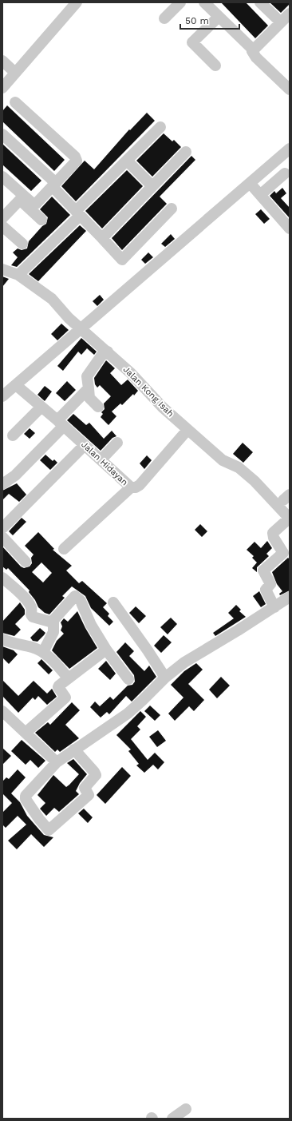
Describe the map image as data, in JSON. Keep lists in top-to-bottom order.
{
  "streets": {
    "street": ["Jalan Kong Isah", "Jalan Hidayan"]
  },
  "crossings": [
    ["Jalan Kong Isah", "Jalan Hidayan"]
  ],
  "scale_bar": "50 m"
}
